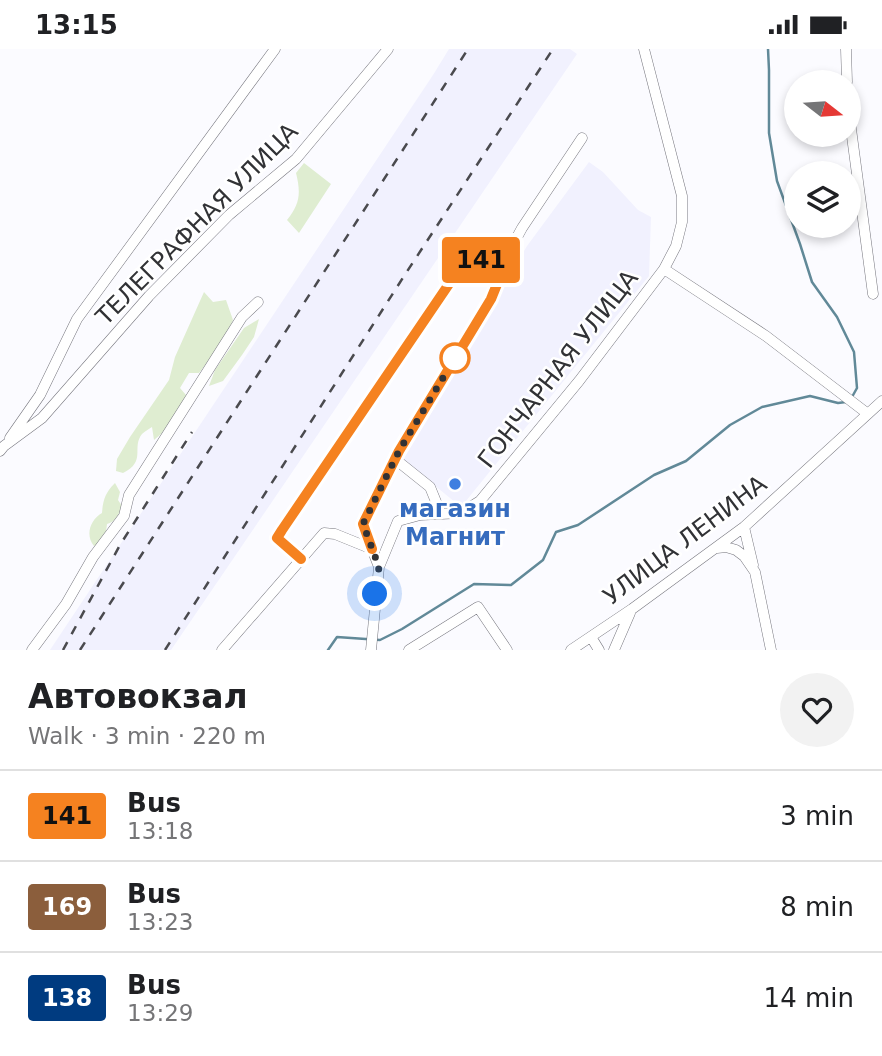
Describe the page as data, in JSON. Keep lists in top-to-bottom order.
{
  "streets": {
    "street": ["ТЕЛЕГРАФНАЯ УЛИЦА", "ГОНЧАРНАЯ УЛИЦА", "УЛИЦА ЛЕНИНА"]
  },
  "places": ["магазин Магнит"],
  "lines": ["bus line 141"],
  "north": "right",
  "page": {
    "status": "13:15",
    "on_map": "141",
    "heading": ["Автовокзал", "Walk · 3 min · 220 m"],
    "list": [
      {
        "mark": "141",
        "name": "Bus",
        "note": "13:18",
        "value": "3 min"
      },
      {
        "mark": "169",
        "name": "Bus",
        "note": "13:23",
        "value": "8 min"
      },
      {
        "mark": "138",
        "name": "Bus",
        "note": "13:29",
        "value": "14 min"
      }
    ]
  }
}
